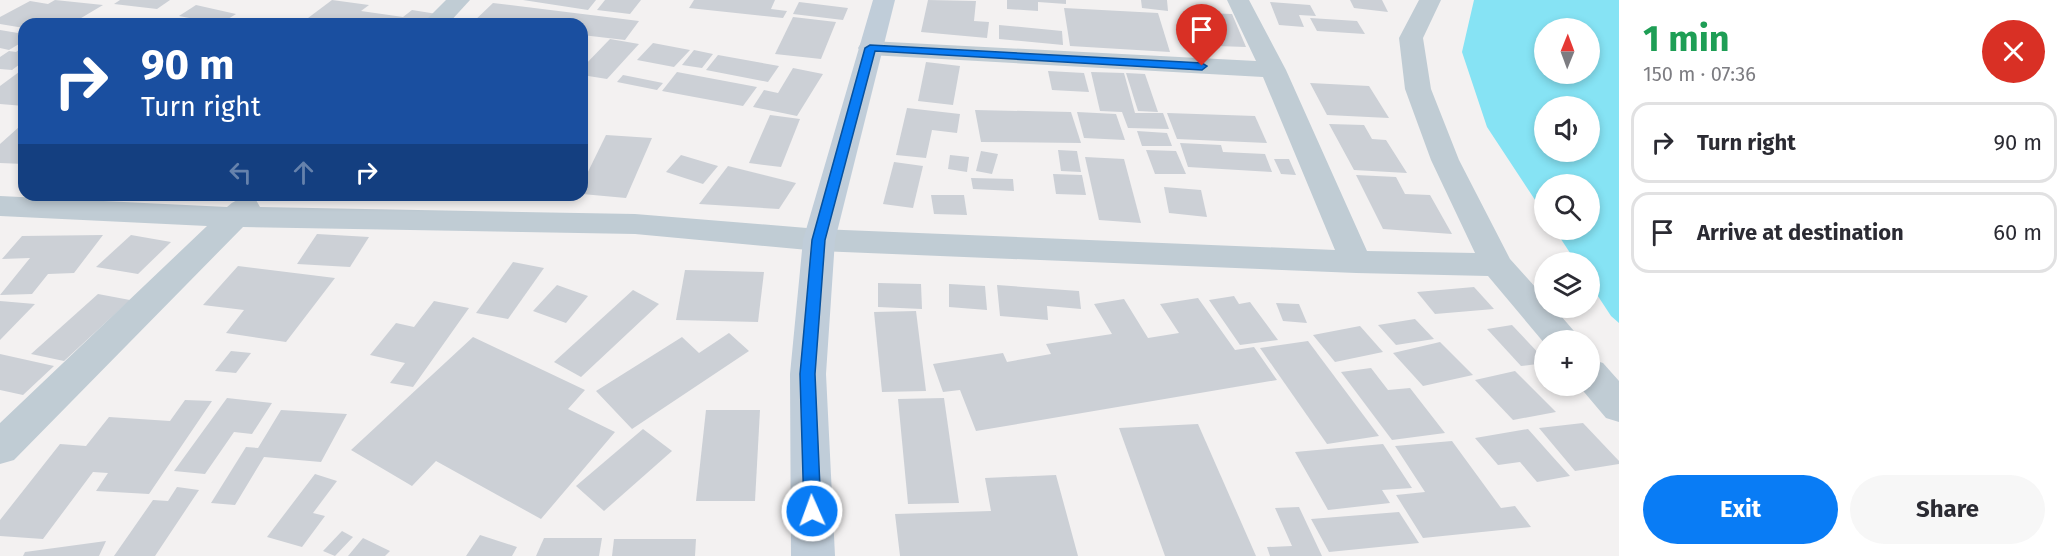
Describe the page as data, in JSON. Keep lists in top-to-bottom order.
{
  "north": "top",
  "page": {
    "heading": ["1 min", "150 m · 07:36"],
    "map_buttons": "+",
    "turn": ["90 m", "Turn right"],
    "list": [
      {
        "name": "Turn right",
        "value": "90 m"
      },
      {
        "name": "Arrive at destination",
        "value": "60 m"
      }
    ],
    "buttons": ["Exit", "Share"]
  }
}
